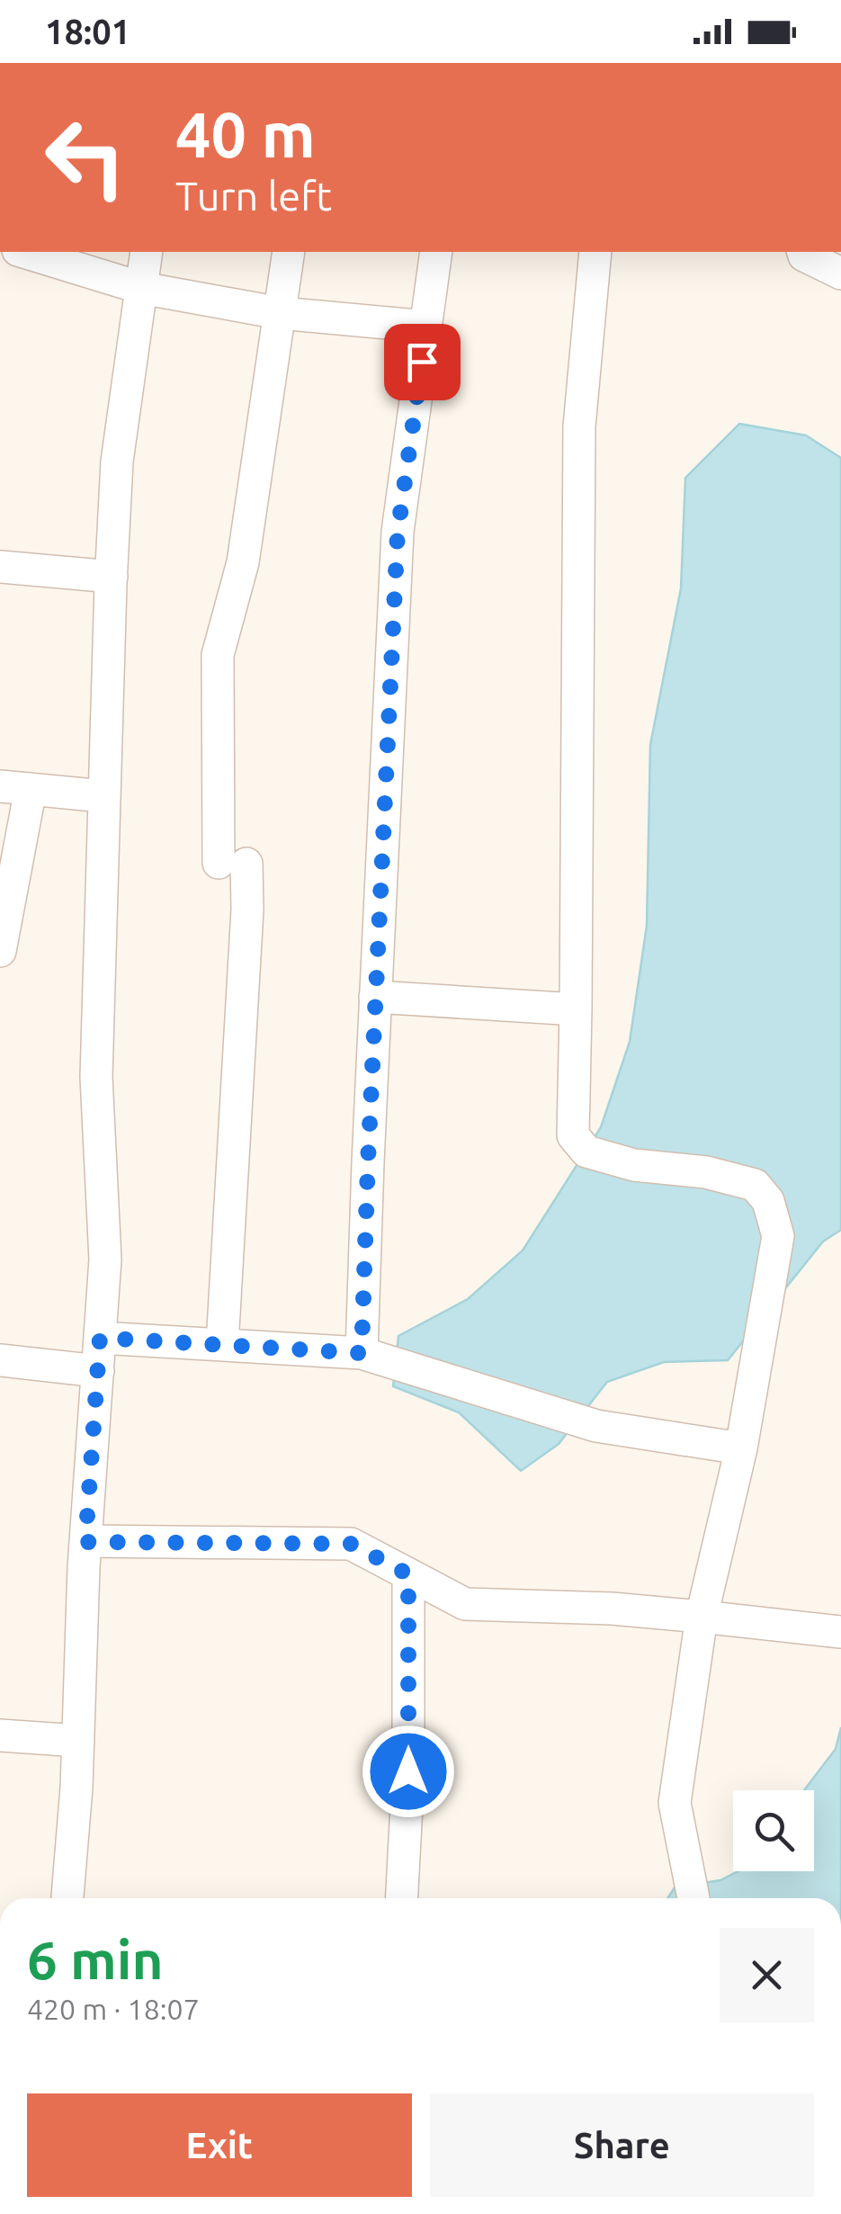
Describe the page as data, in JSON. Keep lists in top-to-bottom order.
{
  "page": {
    "status": "18:01",
    "turn": ["40 m", "Turn left"],
    "heading": ["6 min", "420 m · 18:07"],
    "buttons": ["Exit", "Share"]
  }
}
